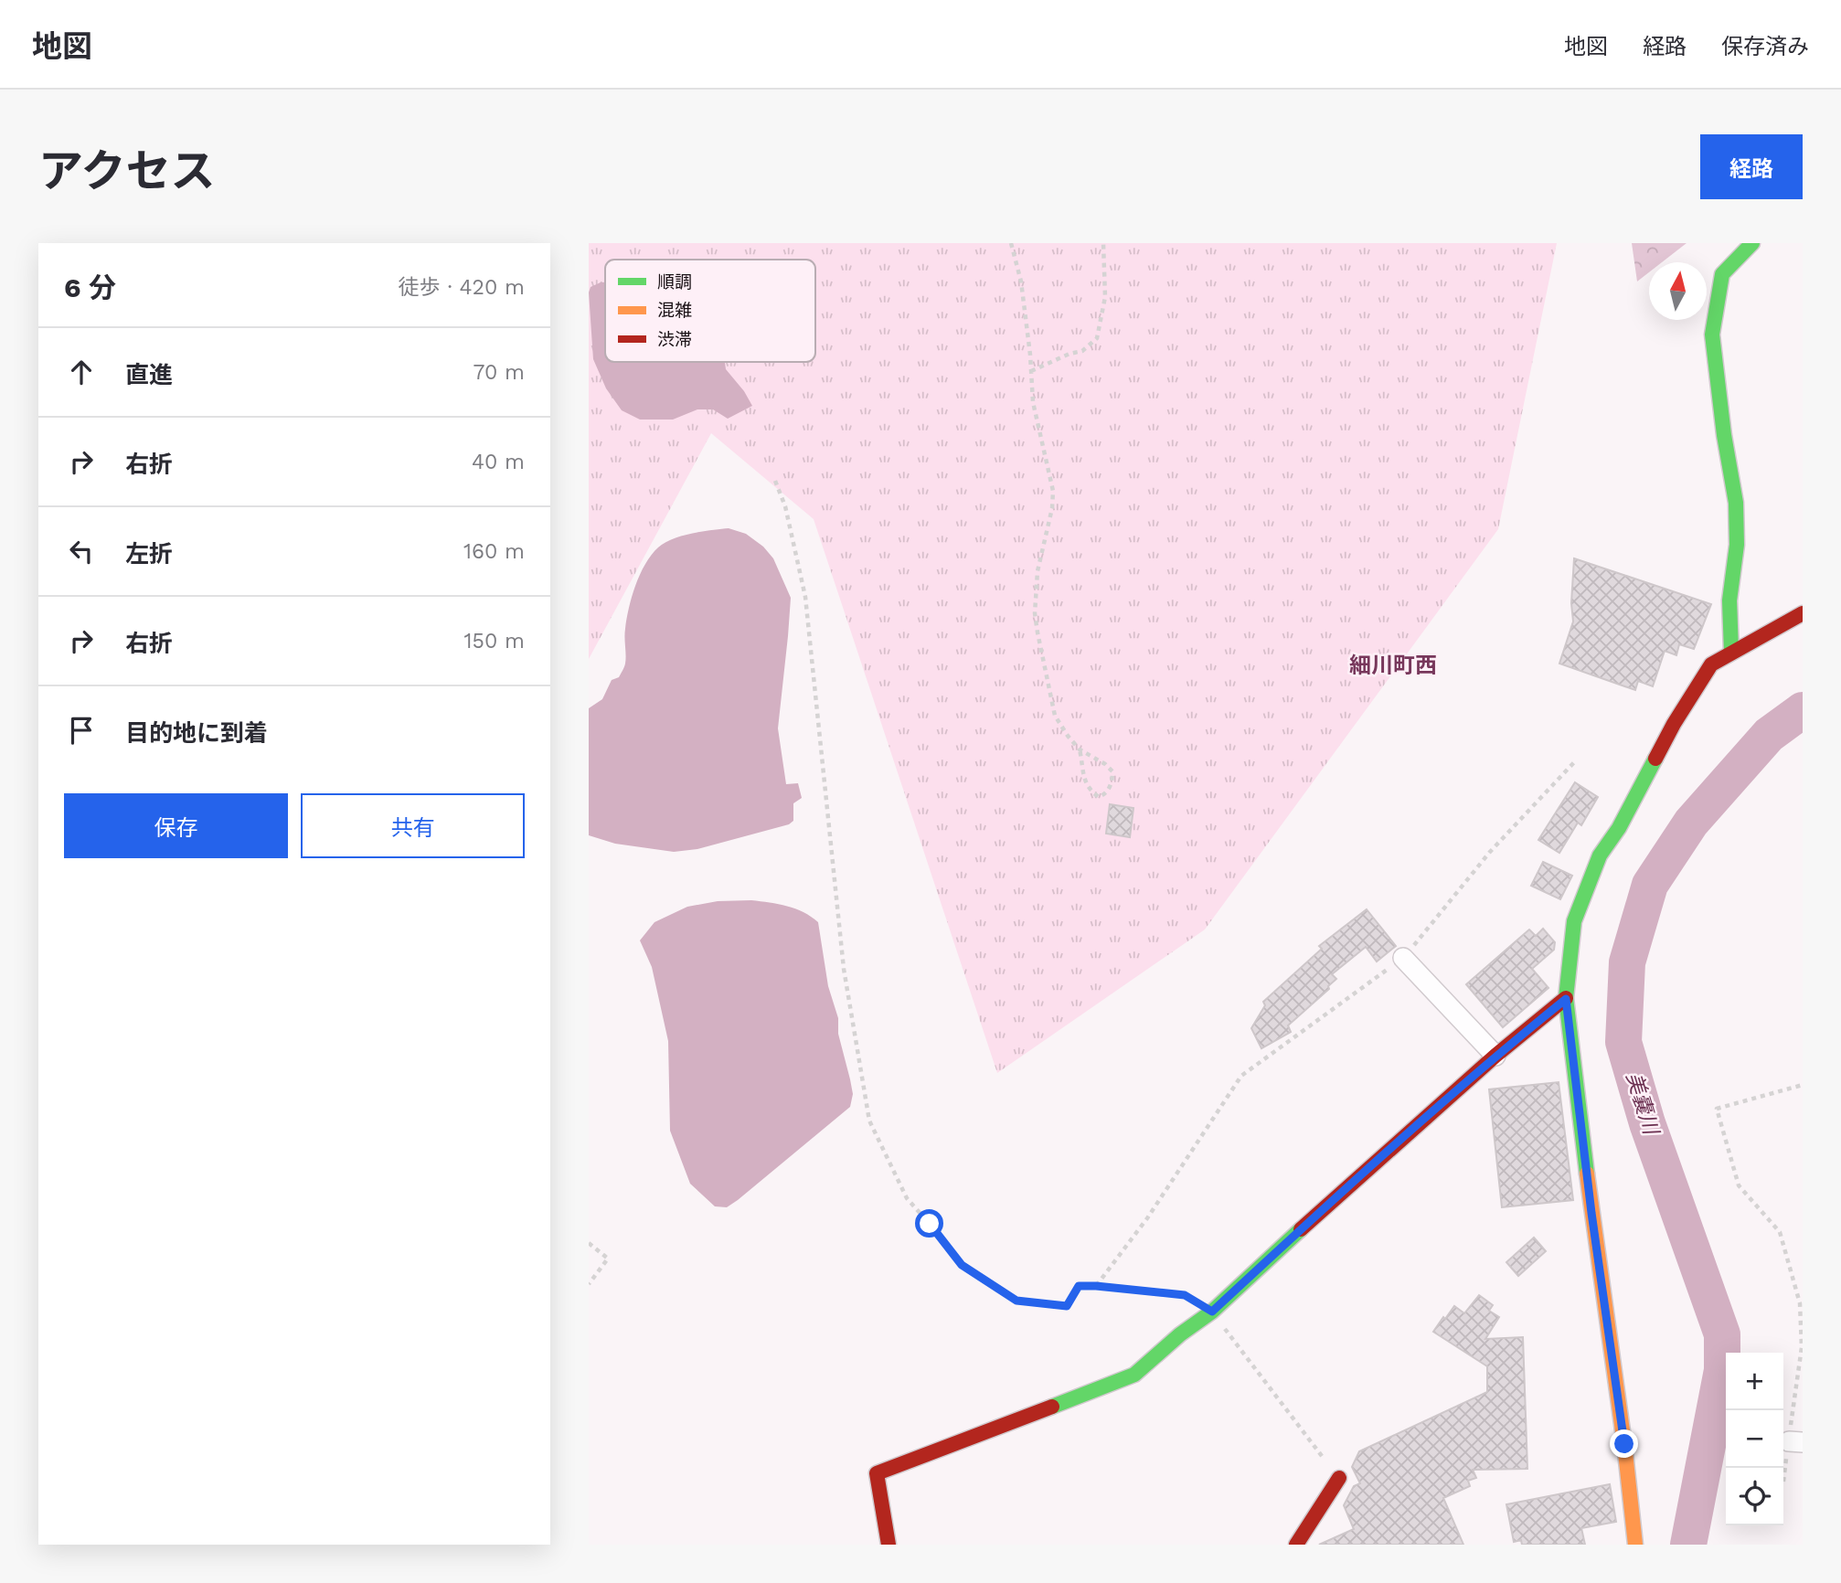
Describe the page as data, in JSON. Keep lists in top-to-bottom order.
{
  "districts": ["細川町西"],
  "water": ["美嚢川"],
  "legend": ["順調", "混雑", "渋滞"],
  "north": "top",
  "page": {
    "header": "地図",
    "nav": ["地図", "経路", "保存済み"],
    "title": "アクセス",
    "buttons": [
      "経路",
      ["保存", "共有"]
    ],
    "heading": ["6 分", "徒歩 · 420 m"],
    "list": [
      ["直進", "70 m"],
      ["右折", "40 m"],
      ["左折", "160 m"],
      ["右折", "150 m"],
      "目的地に到着"
    ],
    "map_buttons": ["+", "−"]
  }
}
